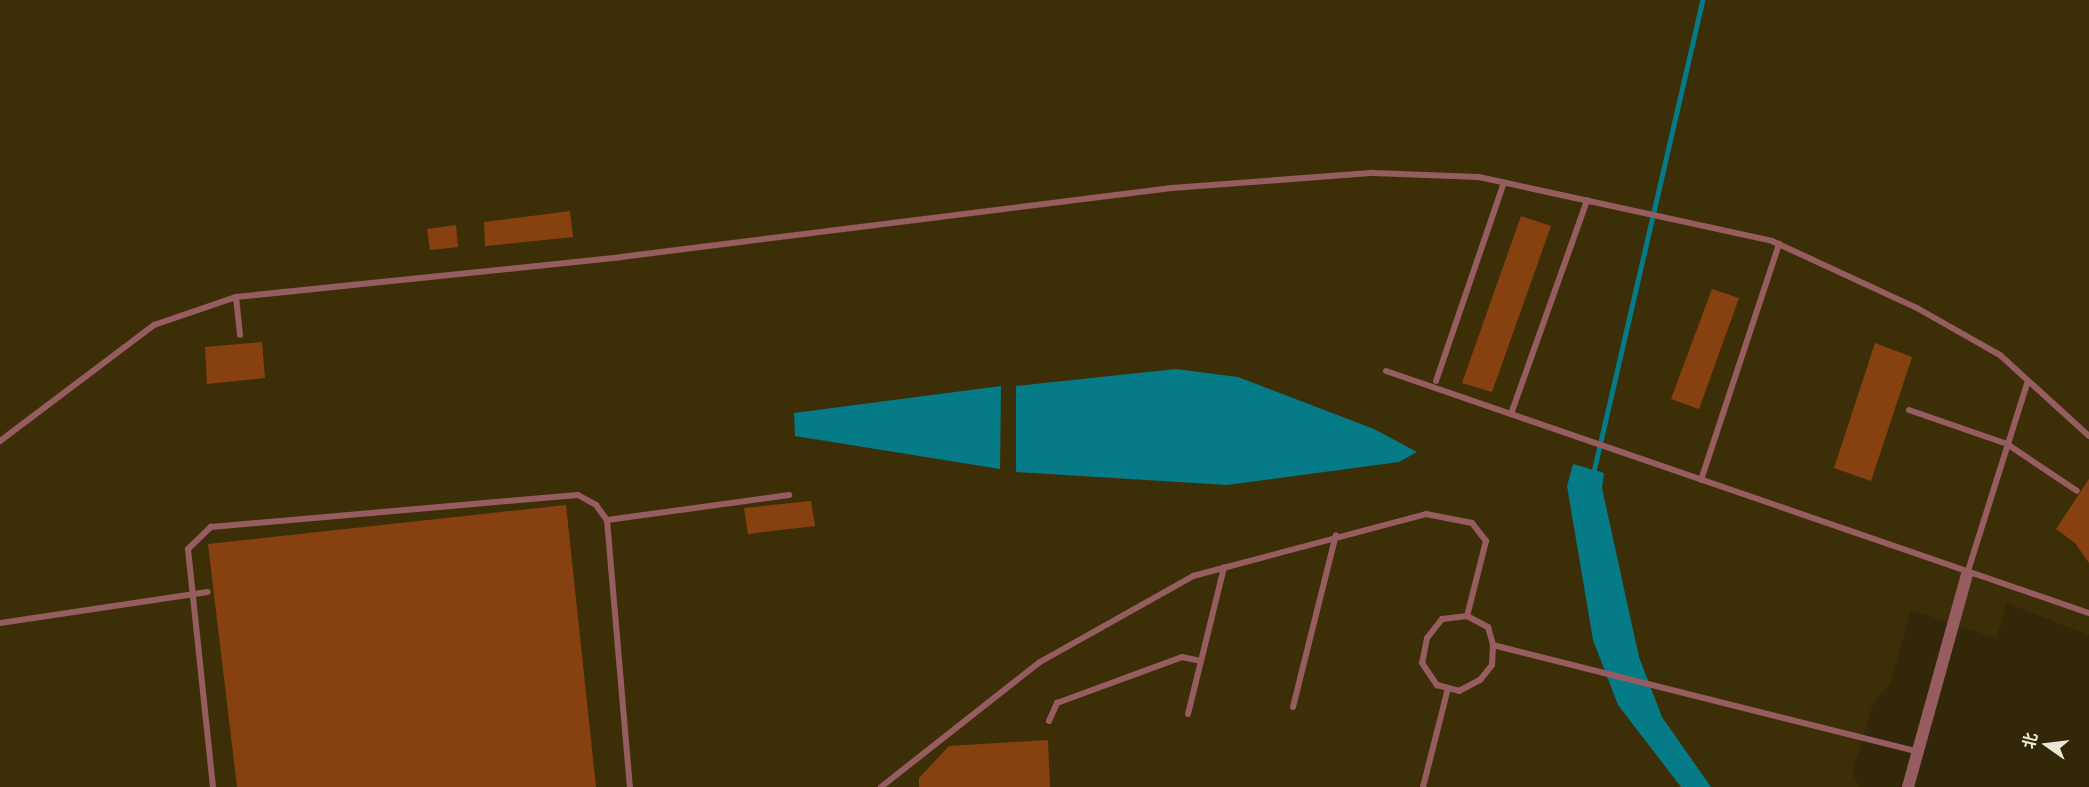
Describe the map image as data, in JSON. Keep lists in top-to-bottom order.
{
  "north": "left"
}
